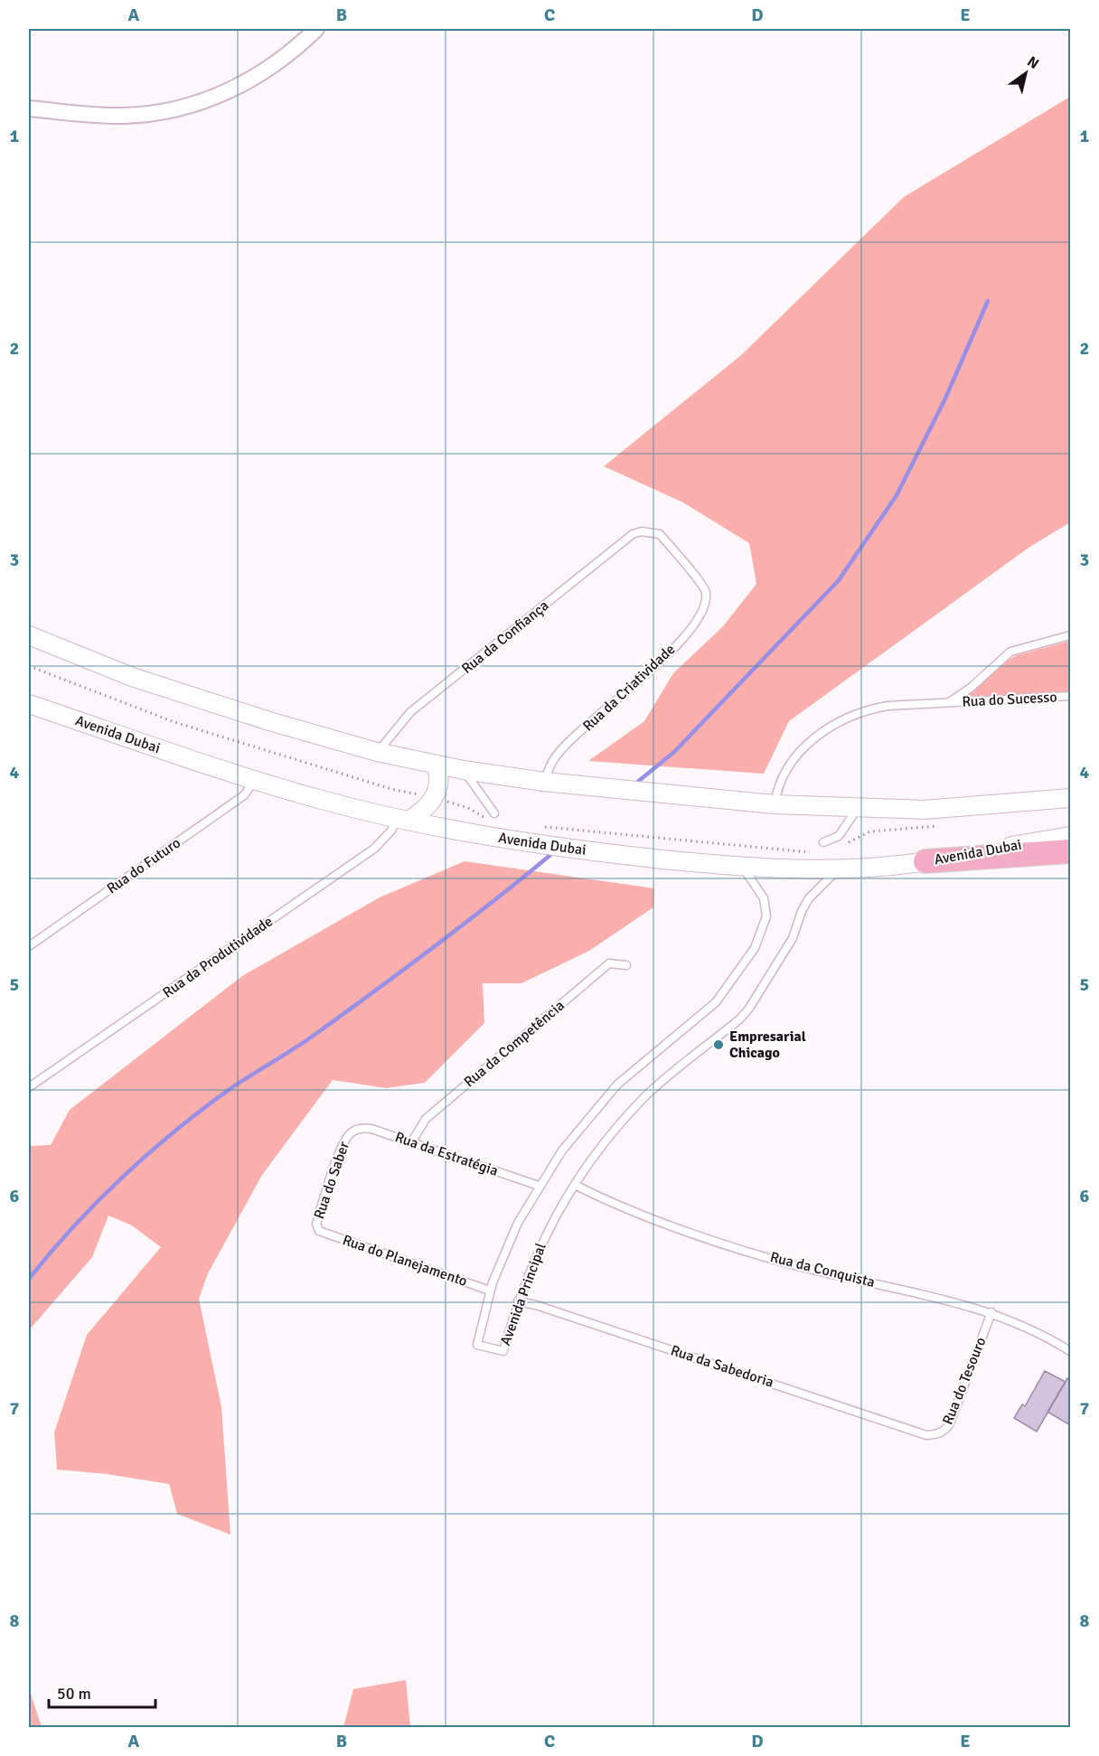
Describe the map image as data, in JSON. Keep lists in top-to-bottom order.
{
  "streets": {
    "street": ["Avenida Dubai"],
    "lane": [
      "Rua da Confiança",
      "Rua da Criatividade",
      "Rua do Sucesso",
      "Rua do Futuro",
      "Rua da Produtividade",
      "Rua da Competência",
      "Rua da Estratégia",
      "Rua do Saber",
      "Rua do Planejamento",
      "Rua da Conquista",
      "Avenida Principal",
      "Rua da Sabedoria",
      "Rua do Tesouro"
    ]
  },
  "crossings": [
    ["Rua da Confiança", "Rua da Criatividade"],
    ["Avenida Dubai", "Rua do Futuro"],
    ["Avenida Dubai", "Rua da Produtividade"],
    ["Avenida Dubai", "Avenida Principal"],
    ["Rua da Competência", "Rua da Estratégia"],
    ["Rua da Estratégia", "Rua do Saber"],
    ["Rua da Estratégia", "Avenida Principal"],
    ["Rua do Saber", "Rua do Planejamento"],
    ["Rua do Planejamento", "Avenida Principal"],
    ["Rua da Conquista", "Avenida Principal"],
    ["Rua da Conquista", "Rua do Tesouro"],
    ["Avenida Principal", "Rua da Sabedoria"],
    ["Rua da Sabedoria", "Rua do Tesouro"]
  ],
  "places": ["Empresarial Chicago"],
  "scale_bar": "50 m",
  "north": "top right",
  "grid": {
    "columns": [
      "A",
      "B",
      "C",
      "D",
      "E"
    ],
    "rows": [
      "1",
      "2",
      "3",
      "4",
      "5",
      "6",
      "7",
      "8"
    ]
  }
}
